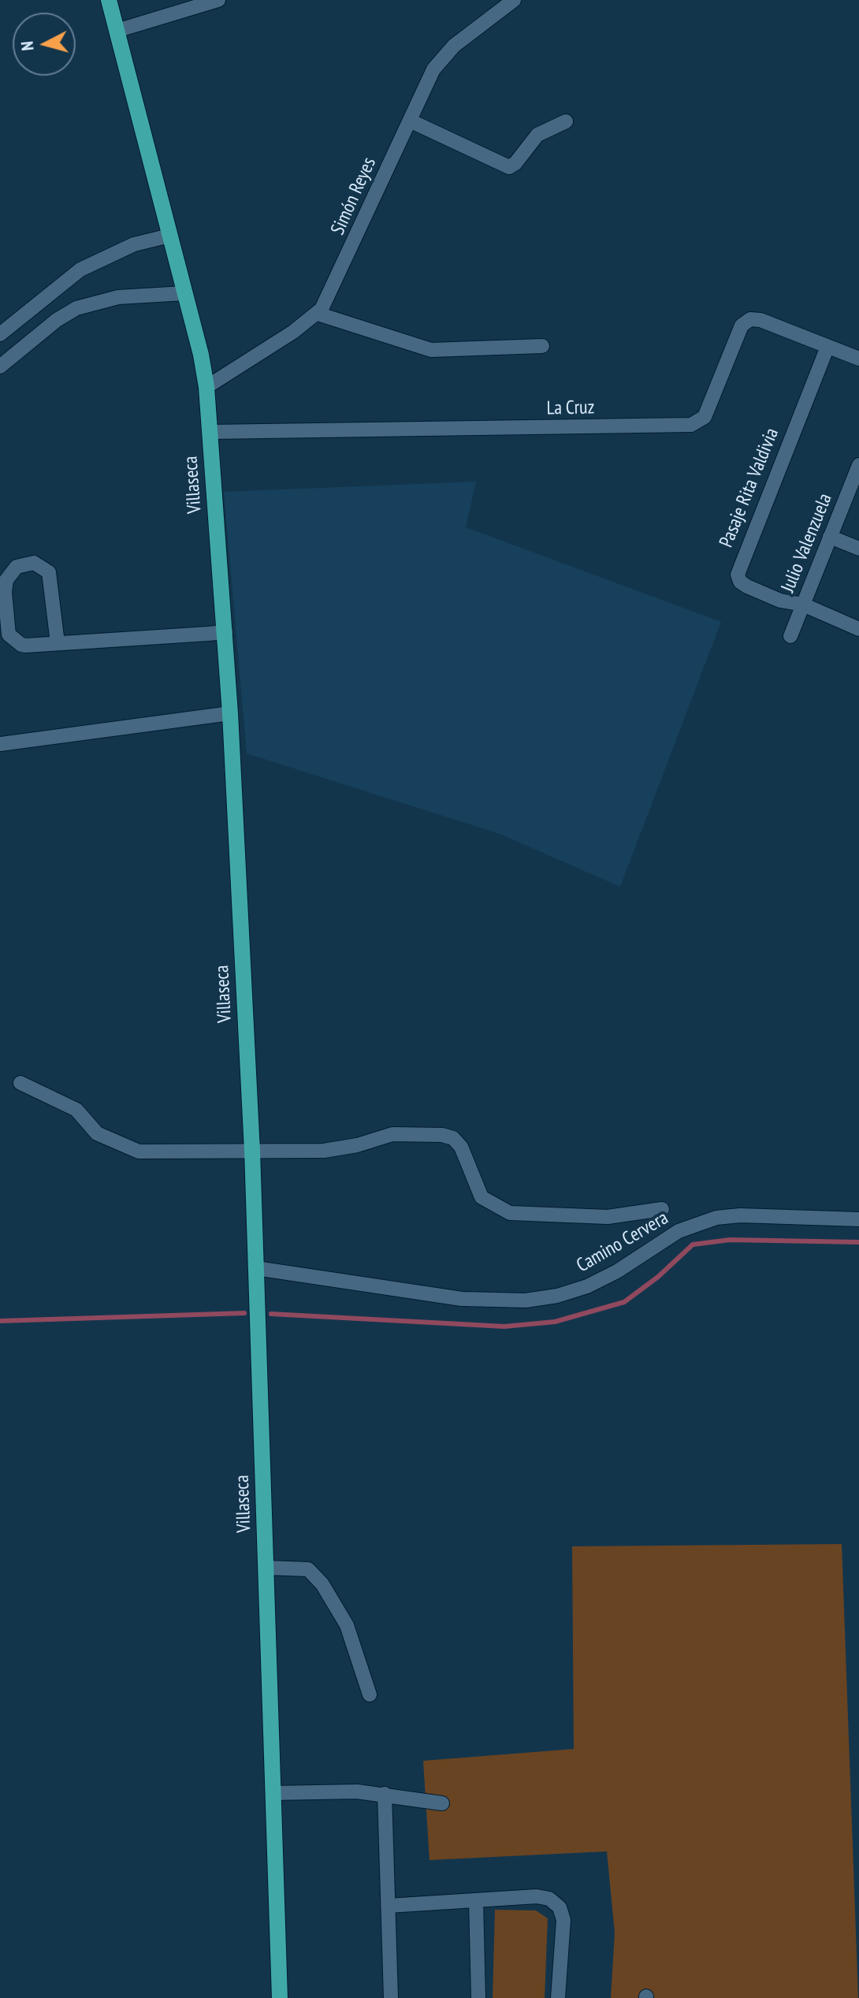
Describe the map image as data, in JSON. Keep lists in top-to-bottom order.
{
  "streets": {
    "main road": ["Villaseca"],
    "street": [
      "Simón Reyes",
      "La Cruz",
      "Pasaje Rita Valdivia",
      "Julio Valenzuela",
      "Camino Cervera"
    ]
  },
  "crossings": [
    ["Simón Reyes", "Villaseca"],
    ["La Cruz", "Villaseca"],
    ["La Cruz", "Pasaje Rita Valdivia"],
    ["Villaseca", "Camino Cervera"],
    ["Pasaje Rita Valdivia", "Julio Valenzuela"]
  ],
  "north": "left"
}
